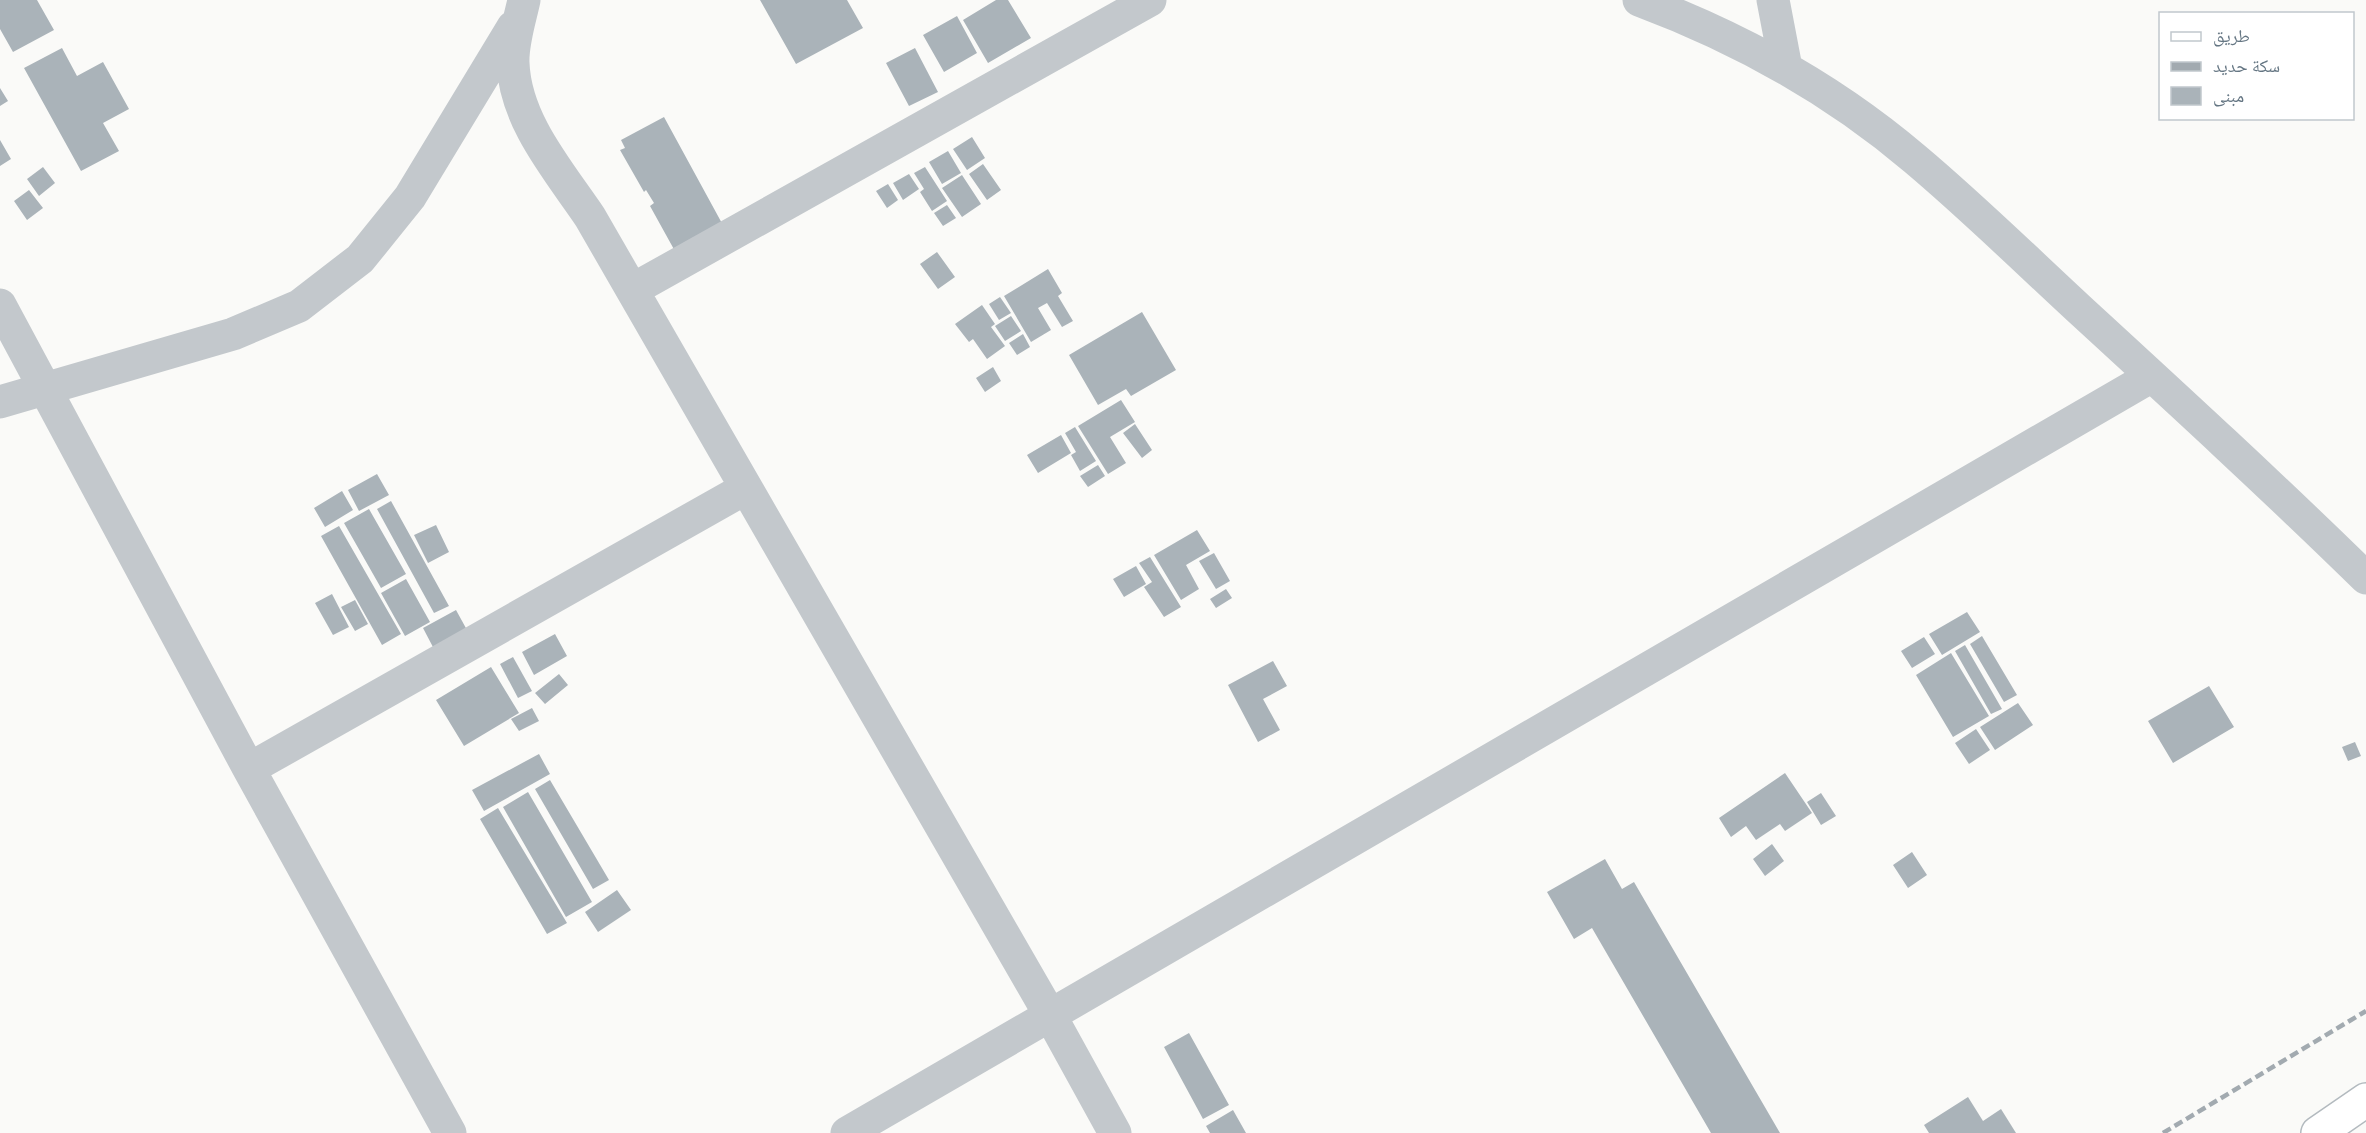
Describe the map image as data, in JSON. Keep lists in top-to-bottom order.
{
  "legend": ["طريق", "سكة حديد", "مبنى"]
}
